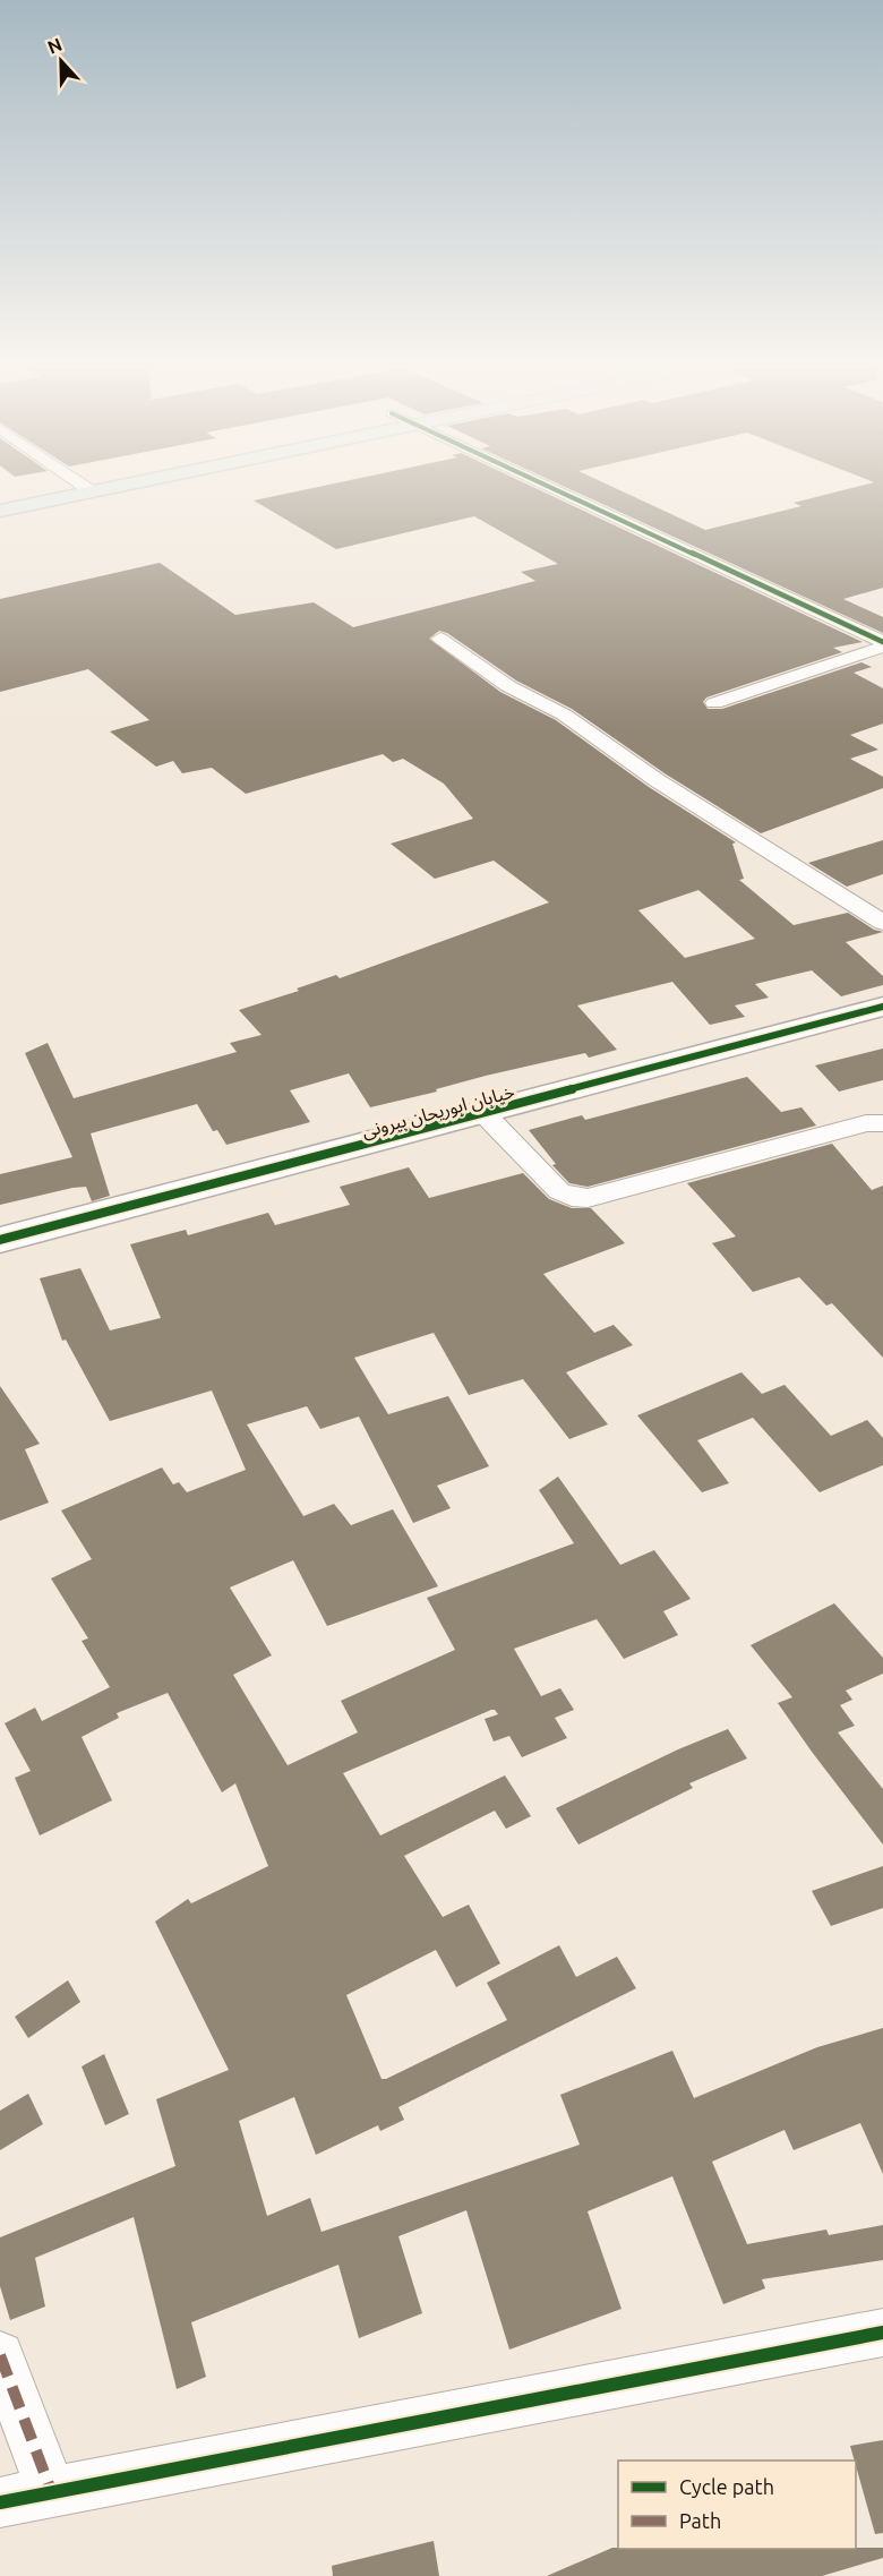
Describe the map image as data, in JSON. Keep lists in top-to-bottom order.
{
  "streets": {
    "street": ["خیابان ابوریحان بیرونی"]
  },
  "legend": ["Cycle path", "Path"],
  "north": "top"
}
